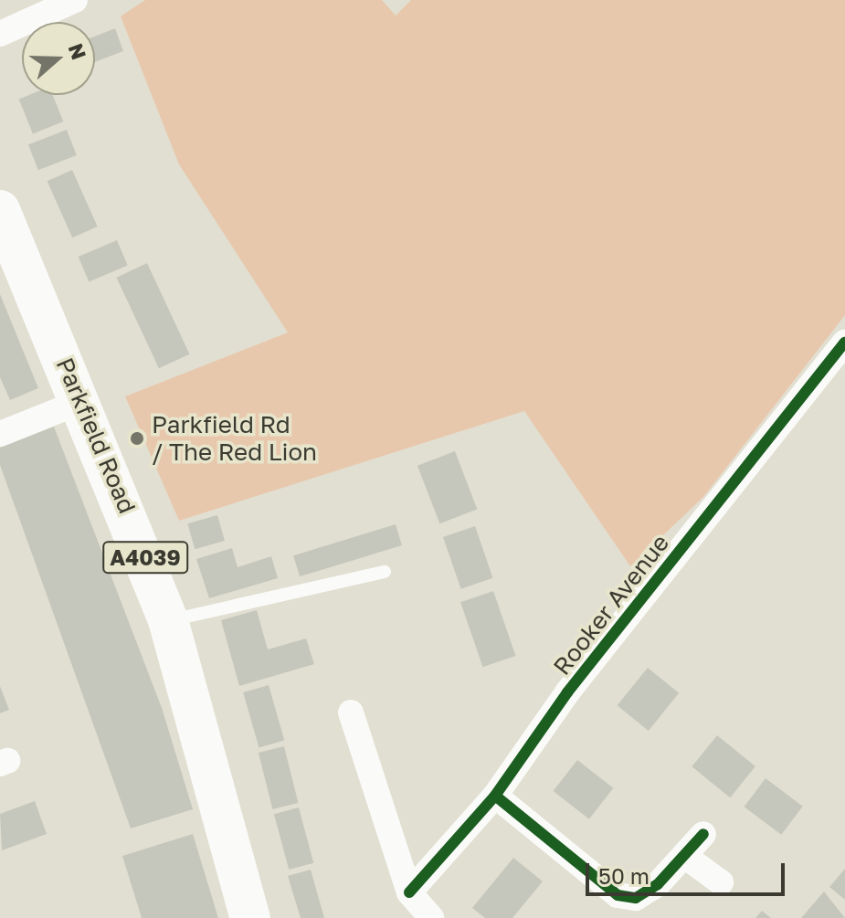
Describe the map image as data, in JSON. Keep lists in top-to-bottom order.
{
  "streets": {
    "main road": ["Parkfield Road", "A4039"],
    "street": ["Rooker Avenue"]
  },
  "places": ["Parkfield Rd / The Red Lion"],
  "scale_bar": "50 m",
  "north": "right"
}
